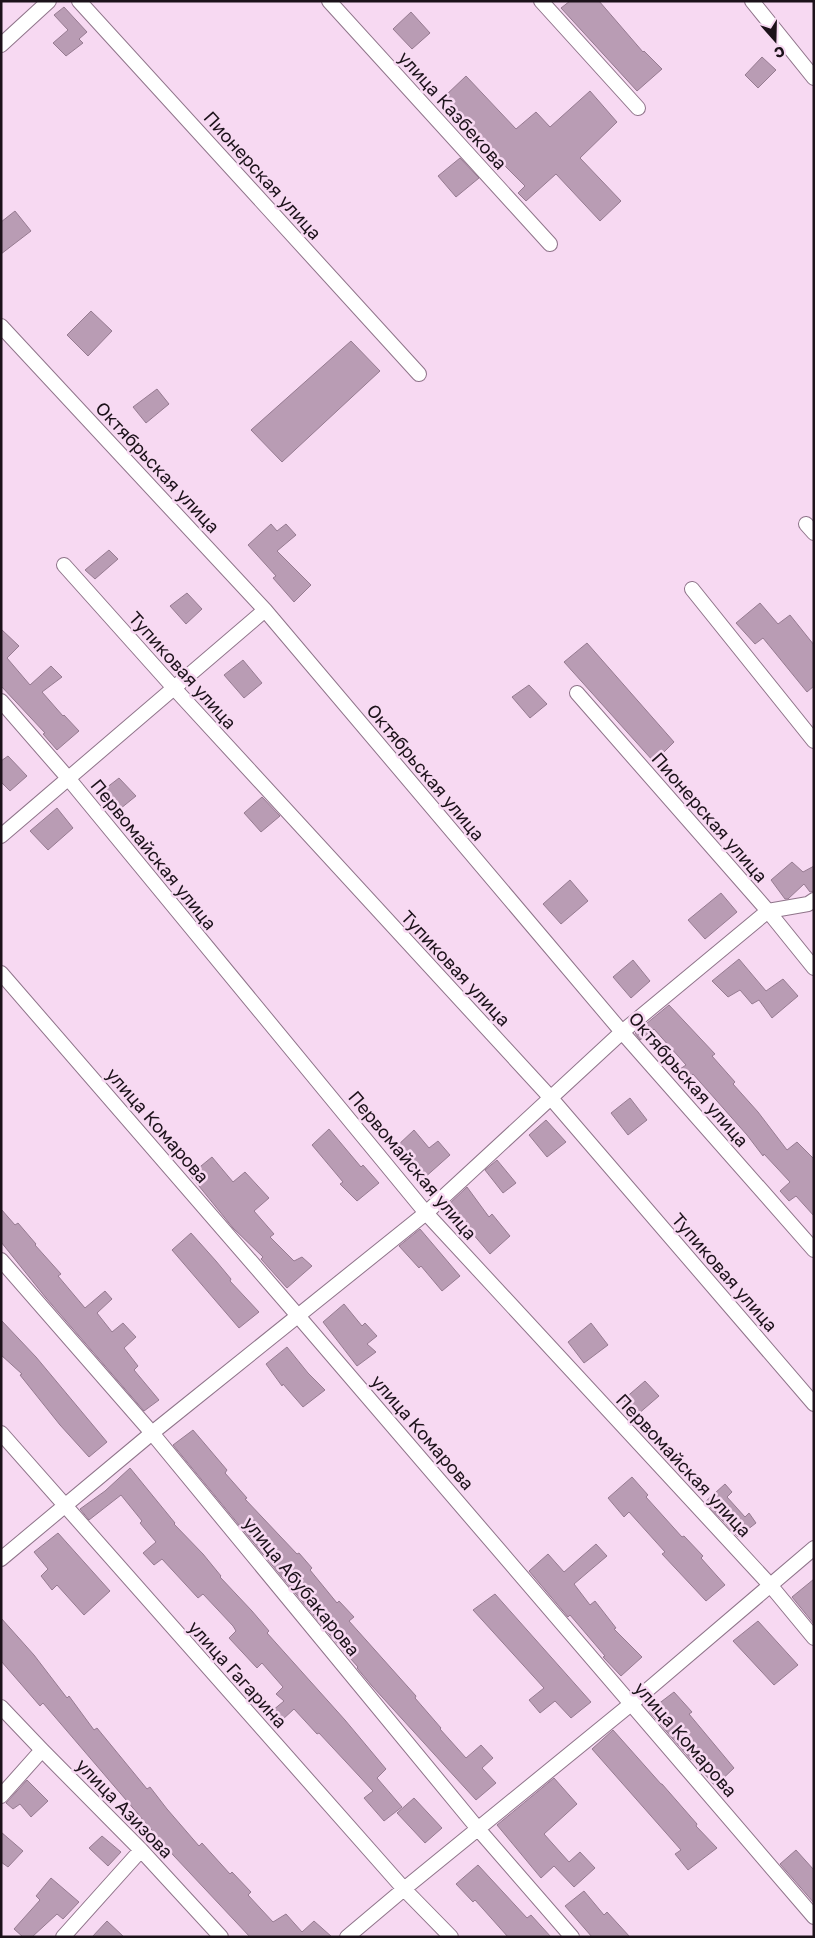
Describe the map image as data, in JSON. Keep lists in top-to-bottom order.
{
  "streets": {
    "street": [
      "улица Казбекова",
      "Пионерская улица",
      "Октябрьская улица",
      "Тупиковая улица",
      "Первомайская улица",
      "улица Комарова",
      "улица Абубакарова",
      "улица Гагарина",
      "улица Азизова"
    ]
  },
  "north": "bottom"
}
